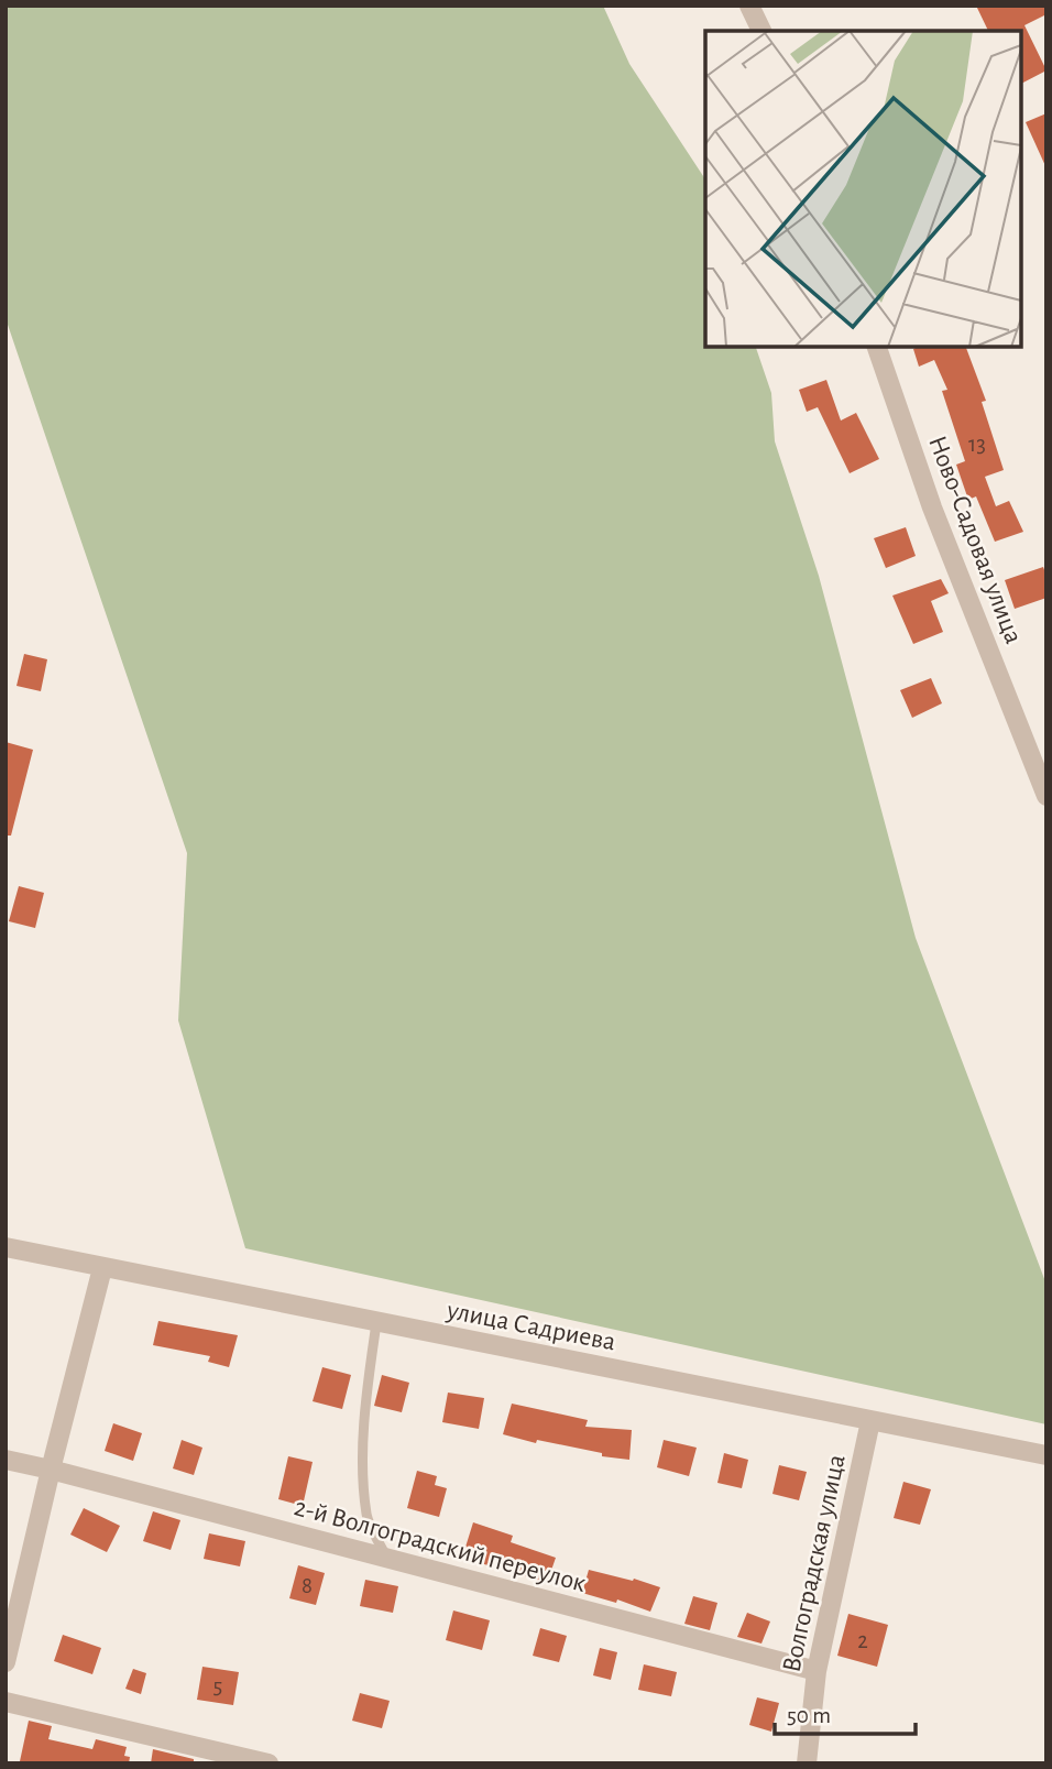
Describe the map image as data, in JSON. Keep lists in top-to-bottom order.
{
  "streets": {
    "street": [
      "Ново-Садовая улица",
      "улица Садриева",
      "2-й Волгоградский переулок",
      "Волгоградская улица"
    ]
  },
  "crossings": [
    ["улица Садриева", "Волгоградская улица"],
    ["2-й Волгоградский переулок", "Волгоградская улица"]
  ],
  "house_numbers": [
    "13",
    "8",
    "2",
    "5"
  ],
  "scale_bar": "50 m"
}
